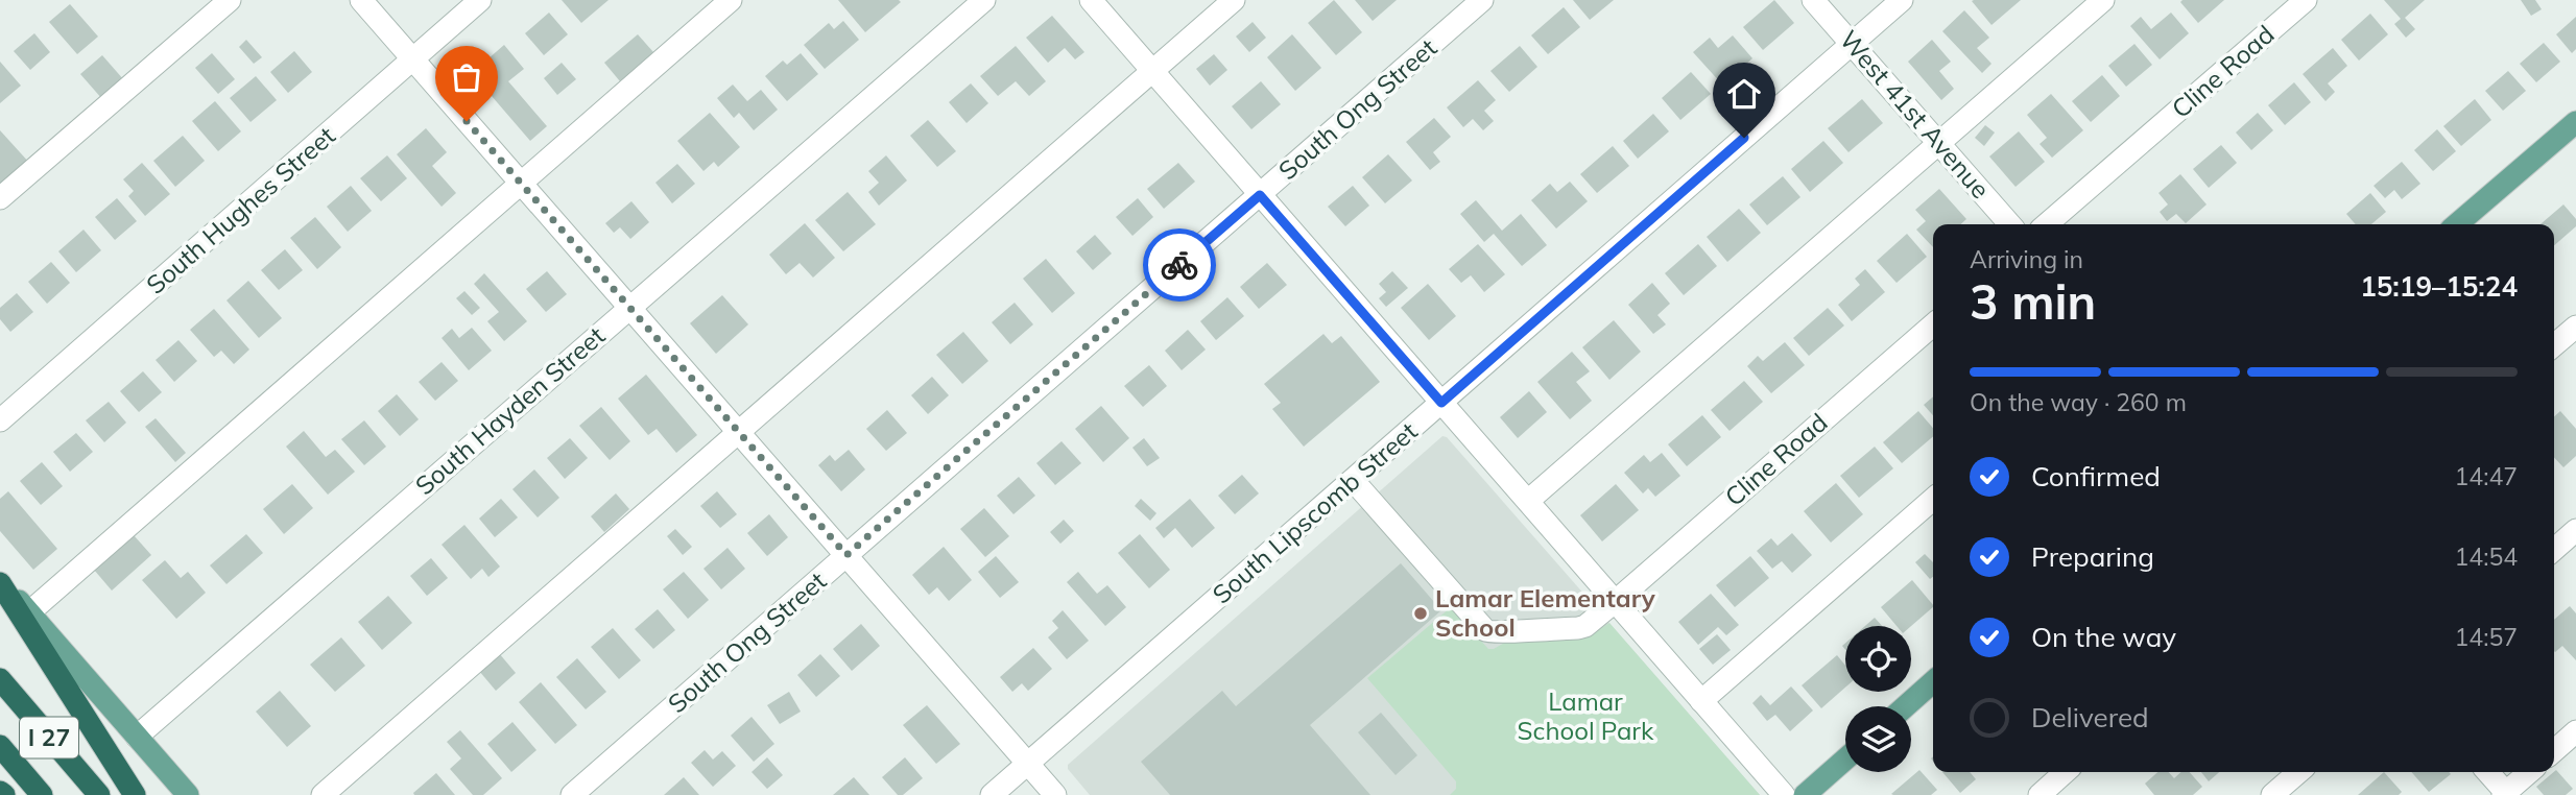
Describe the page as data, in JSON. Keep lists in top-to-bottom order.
{
  "streets": {
    "highway": ["I 27"],
    "street": [
      "Cline Road",
      "South Ong Street",
      "West 41st Avenue",
      "South Hughes Street",
      "South Hayden Street",
      "South Lipscomb Street"
    ]
  },
  "crossings": [
    ["Cline Road", "South Lipscomb Street"],
    ["West 41st Avenue", "South Lipscomb Street"]
  ],
  "parks": ["Lamar School Park"],
  "places": ["Lamar Elementary School"],
  "page": {
    "heading": ["3 min", "Arriving in", "15:19–15:24"],
    "bar": "On the way · 260 m",
    "list": [
      ["Confirmed", "14:47"],
      ["Preparing", "14:54"],
      ["On the way", "14:57"],
      "Delivered"
    ]
  }
}
